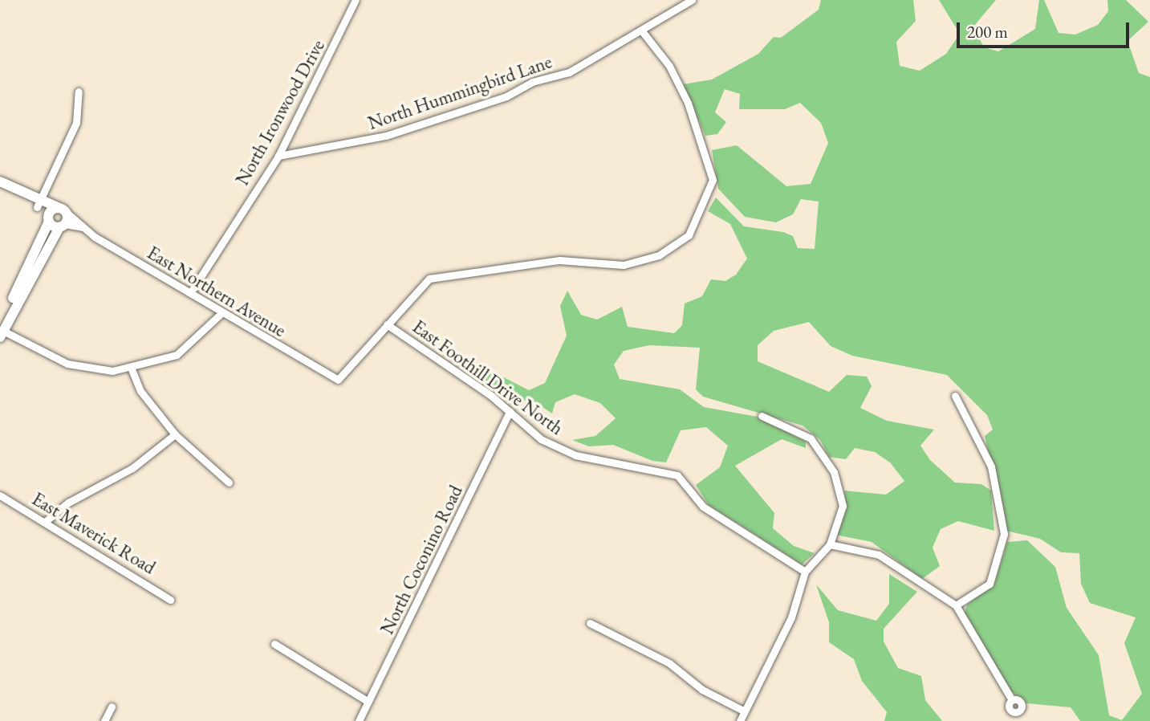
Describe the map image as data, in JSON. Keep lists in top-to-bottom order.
{
  "streets": {
    "street": [
      "North Hummingbird Lane",
      "North Ironwood Drive",
      "East Northern Avenue",
      "East Foothill Drive North",
      "East Maverick Road",
      "North Coconino Road"
    ]
  },
  "crossings": [
    ["North Hummingbird Lane", "North Ironwood Drive"],
    ["North Ironwood Drive", "East Northern Avenue"],
    ["East Northern Avenue", "East Foothill Drive North"],
    ["East Foothill Drive North", "North Coconino Road"]
  ],
  "scale_bar": "200 m"
}
